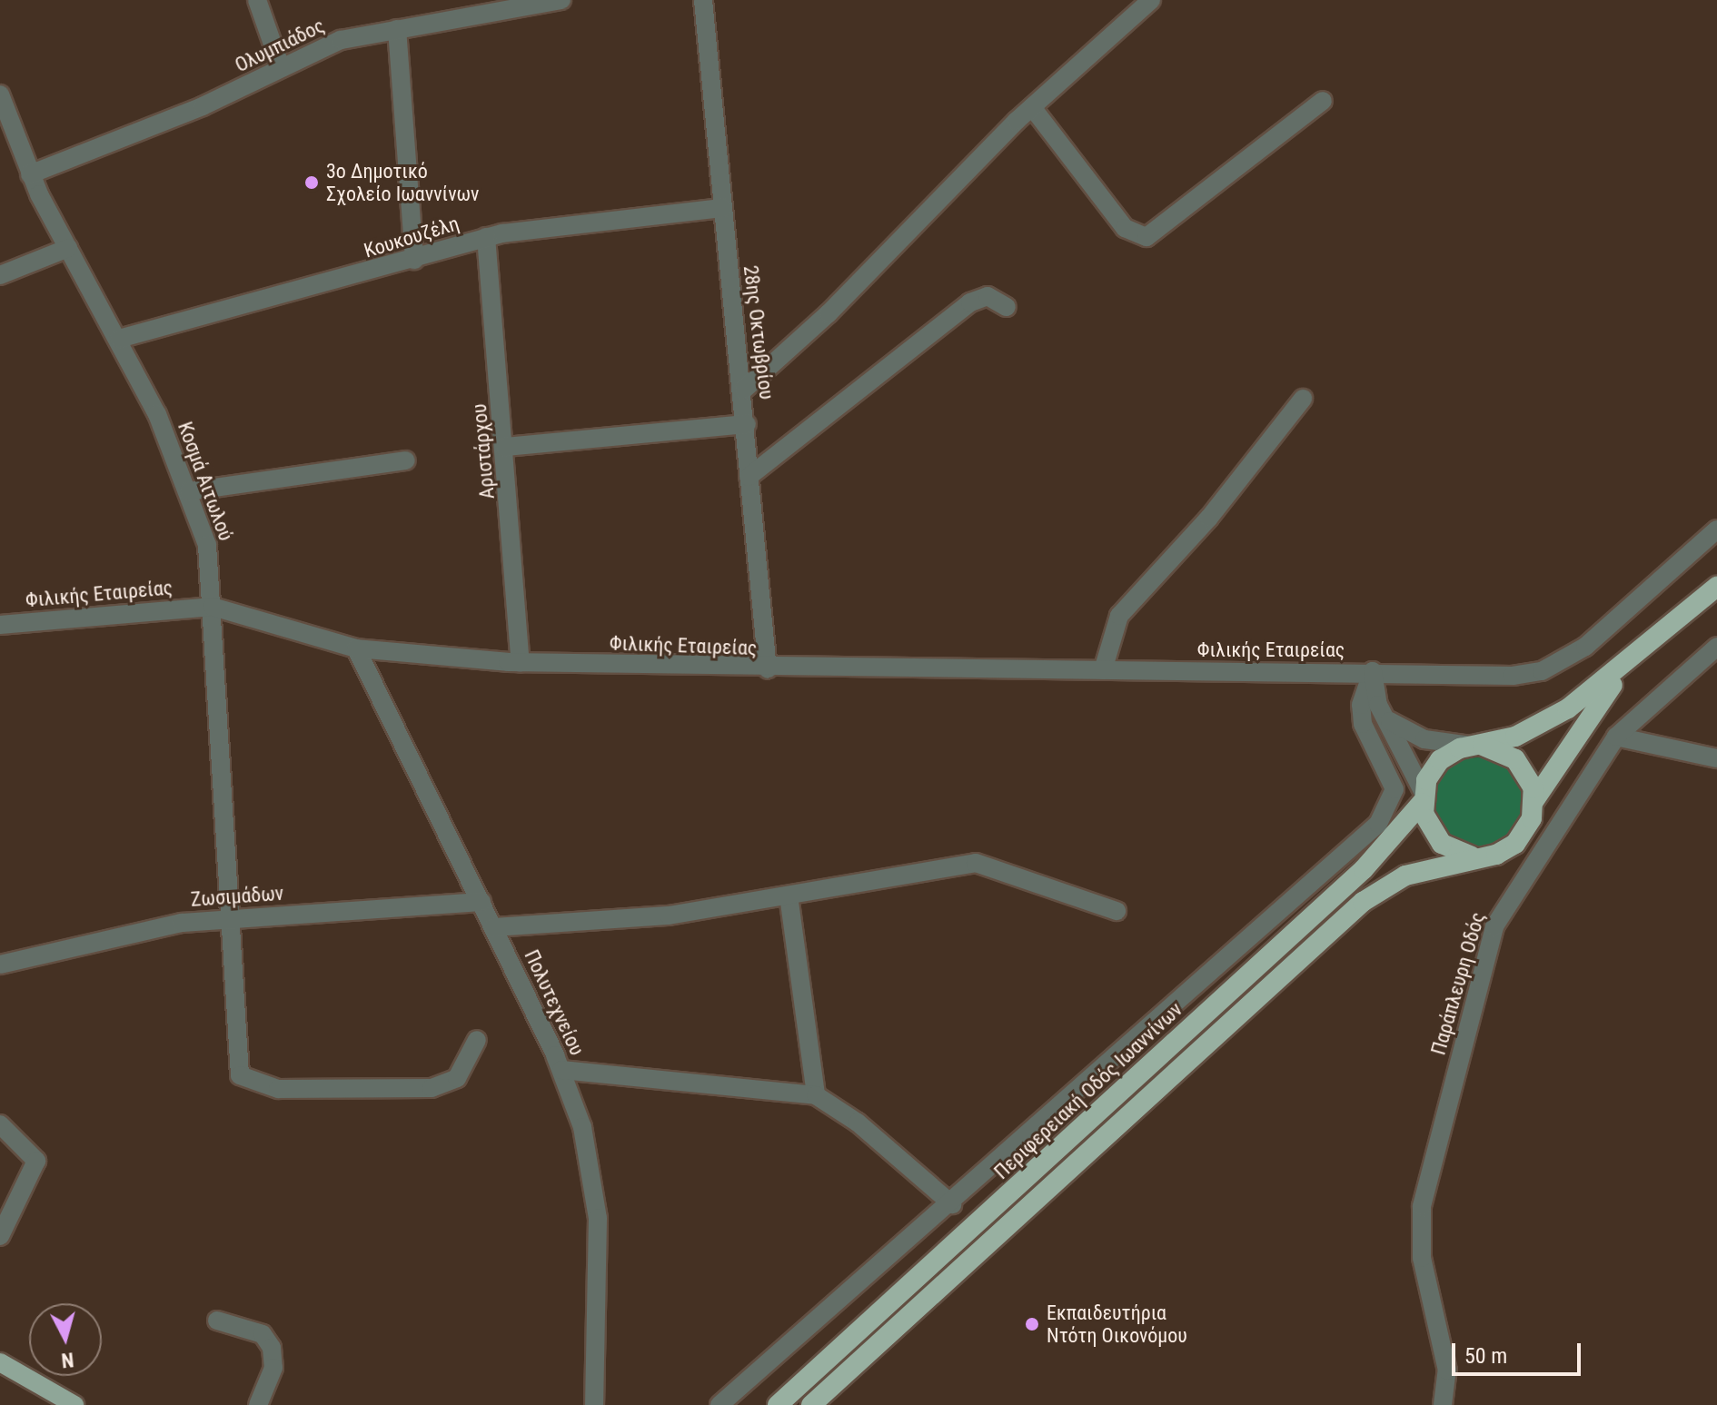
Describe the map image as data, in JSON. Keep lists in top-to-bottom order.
{
  "streets": {
    "highway": ["Περιφερειακή Οδός Ιωαννίνων"],
    "street": [
      "Ολυμπιάδος",
      "Κουκουζέλη",
      "28ης Οκτωβρίου",
      "Αριστάρχου",
      "Κοσμά Αιτωλού",
      "Φιλικής Εταιρείας",
      "Ζωσιμάδων",
      "Παράπλευρη Οδός",
      "Πολυτεχνείου"
    ]
  },
  "crossings": [
    ["Ολυμπιάδος", "Κοσμά Αιτωλού"],
    ["Κουκουζέλη", "28ης Οκτωβρίου"],
    ["Κουκουζέλη", "Αριστάρχου"],
    ["Κουκουζέλη", "Κοσμά Αιτωλού"],
    ["28ης Οκτωβρίου", "Φιλικής Εταιρείας"],
    ["Αριστάρχου", "Φιλικής Εταιρείας"],
    ["Κοσμά Αιτωλού", "Φιλικής Εταιρείας"],
    ["Κοσμά Αιτωλού", "Ζωσιμάδων"],
    ["Φιλικής Εταιρείας", "Πολυτεχνείου"],
    ["Ζωσιμάδων", "Πολυτεχνείου"]
  ],
  "places": ["3ο Δημοτικό Σχολείο Ιωαννίνων", "Εκπαιδευτήρια Ντότη Οικονόμου"],
  "scale_bar": "50 m",
  "north": "bottom"
}
